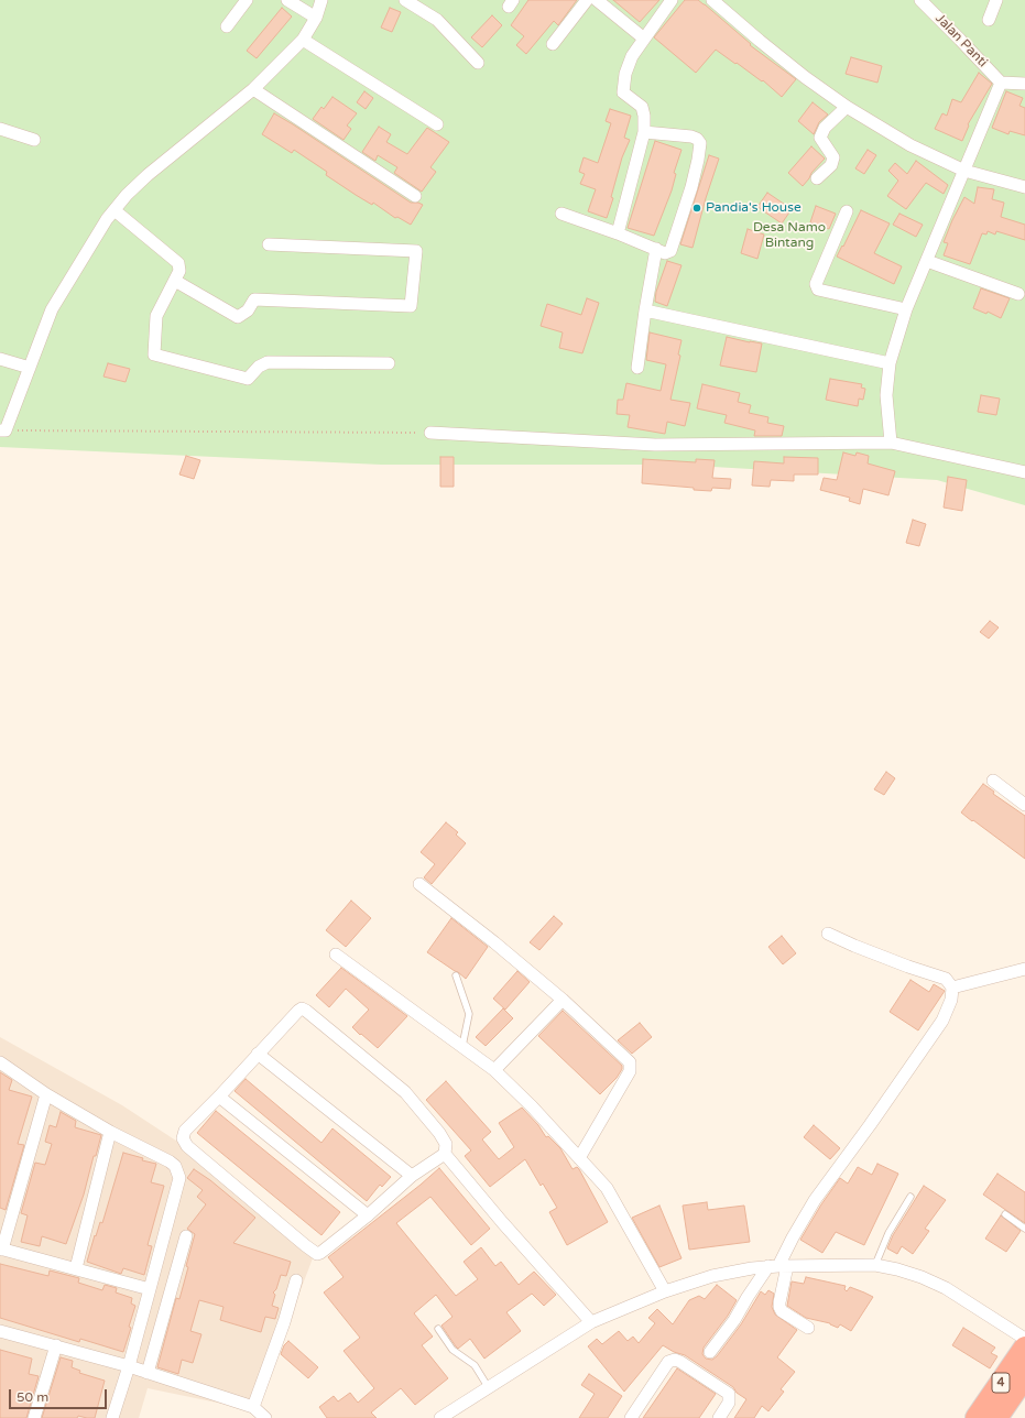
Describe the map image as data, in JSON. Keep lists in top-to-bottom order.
{
  "streets": {
    "highway": ["4"],
    "street": ["Jalan Panti"]
  },
  "parks": ["Desa Namo Bintang"],
  "places": ["Pandia's House"],
  "scale_bar": "50 m"
}
